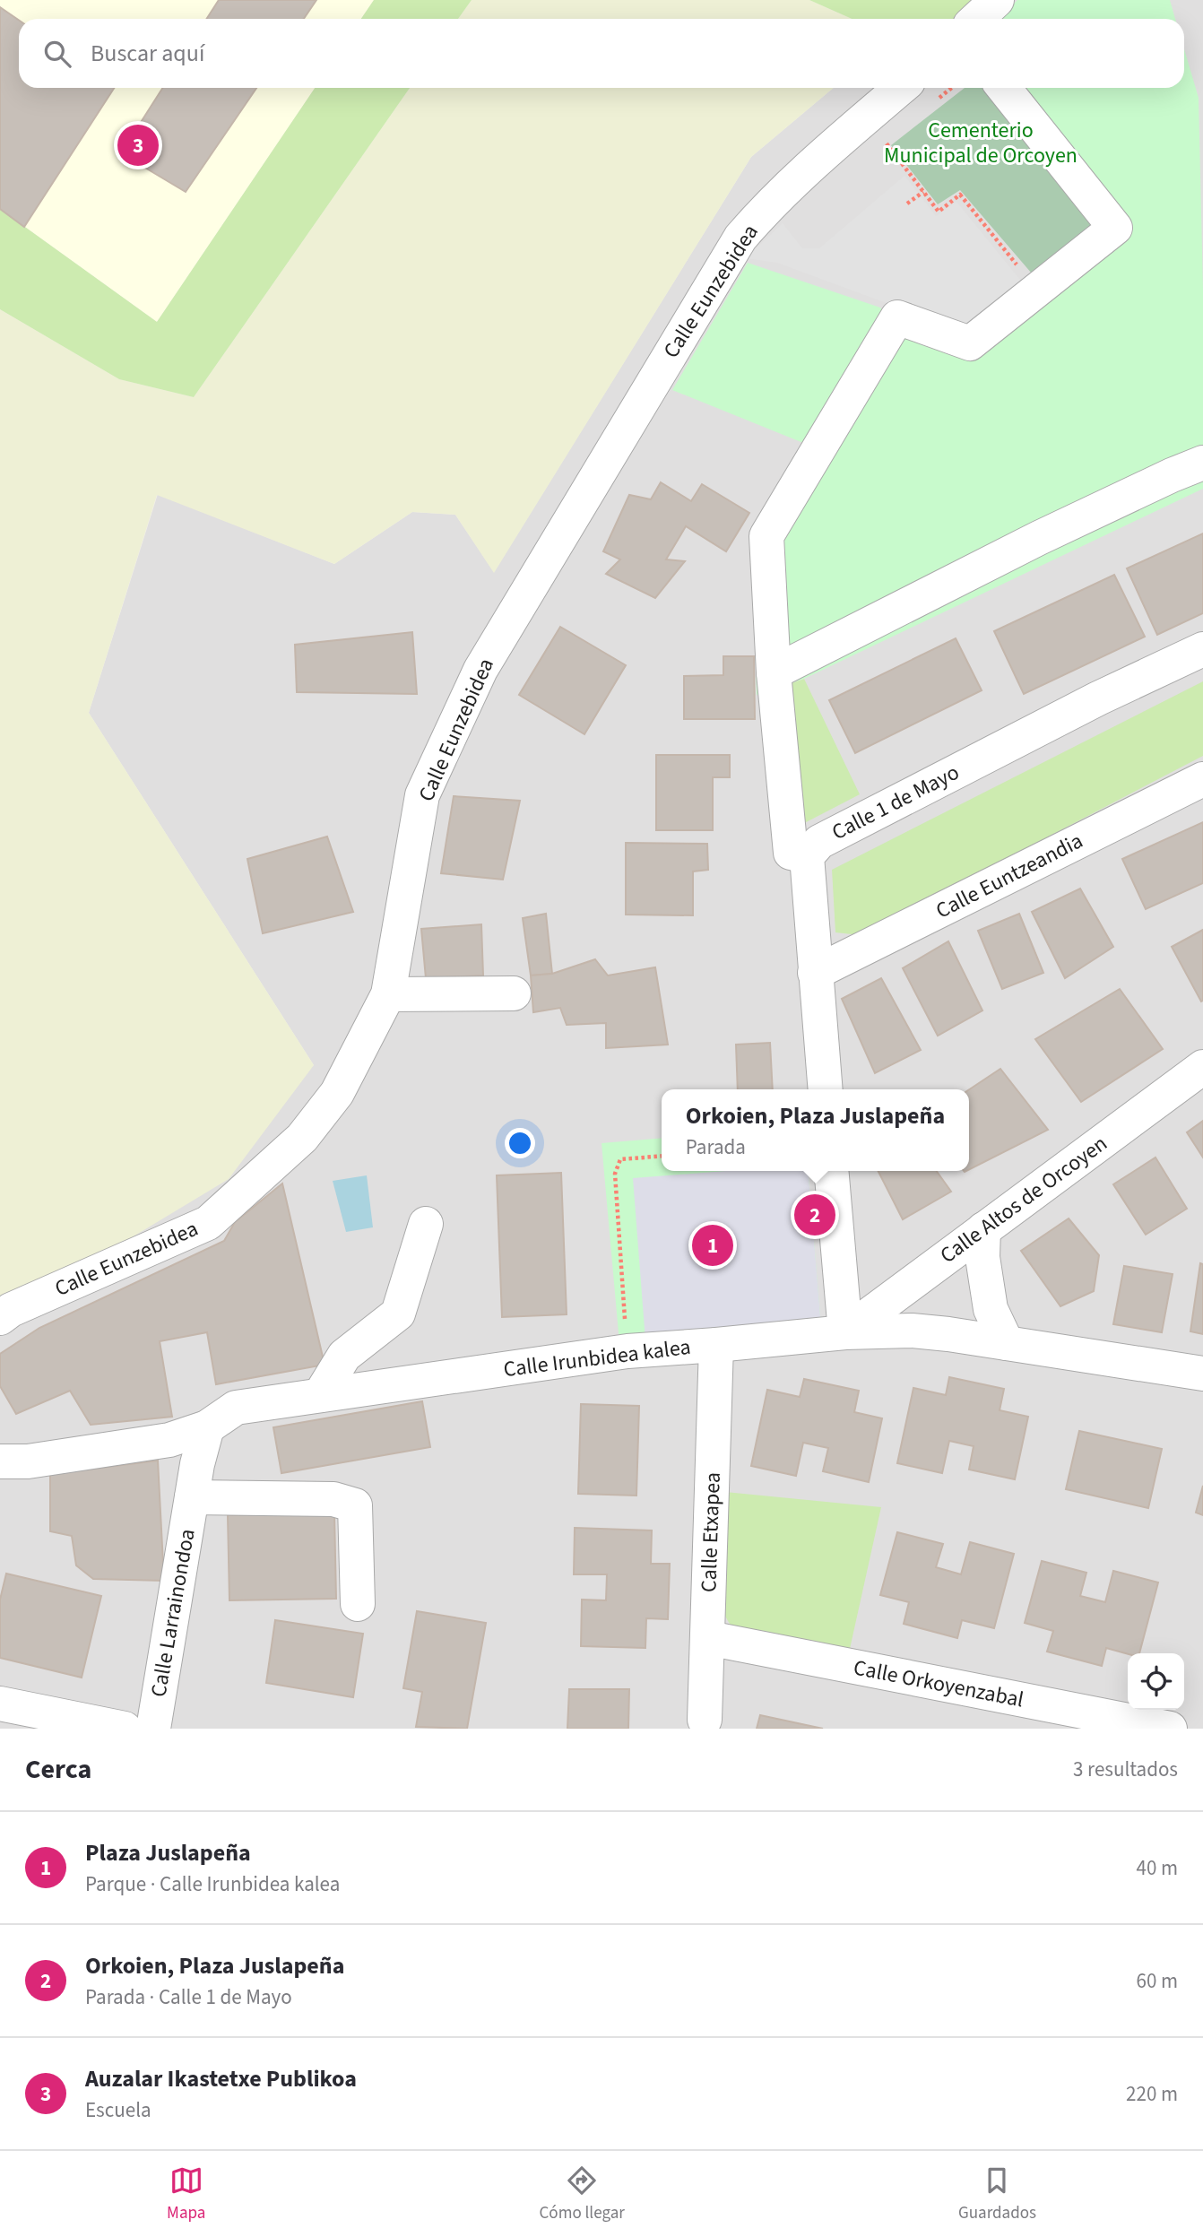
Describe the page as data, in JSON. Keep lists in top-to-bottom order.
{
  "streets": {
    "street": [
      "Calle Eunzebidea",
      "Calle 1 de Mayo",
      "Calle Euntzeandia",
      "Calle Altos de Orcoyen",
      "Calle Irunbidea kalea",
      "Calle Etxapea",
      "Calle Larrainondoa",
      "Calle Orkoyenzabal"
    ]
  },
  "crossings": [
    ["Calle Altos de Orcoyen", "Calle Irunbidea kalea"],
    ["Calle Irunbidea kalea", "Calle Etxapea"],
    ["Calle Irunbidea kalea", "Calle Larrainondoa"],
    ["Calle Etxapea", "Calle Orkoyenzabal"]
  ],
  "parks": ["Cementerio Municipal de Orcoyen"],
  "page": {
    "search": "Buscar aquí",
    "pins": ["3", "2", "1"],
    "popup": ["Orkoien, Plaza Juslapeña", "Parada"],
    "heading": ["Cerca", "3 resultados"],
    "list": [
      {
        "mark": "1",
        "name": "Plaza Juslapeña",
        "note": "Parque · Calle Irunbidea kalea",
        "value": "40 m"
      },
      {
        "mark": "2",
        "name": "Orkoien, Plaza Juslapeña",
        "note": "Parada · Calle 1 de Mayo",
        "value": "60 m"
      },
      {
        "mark": "3",
        "name": "Auzalar Ikastetxe Publikoa",
        "note": "Escuela",
        "value": "220 m"
      }
    ],
    "nav": ["Mapa", "Cómo llegar", "Guardados"]
  }
}
